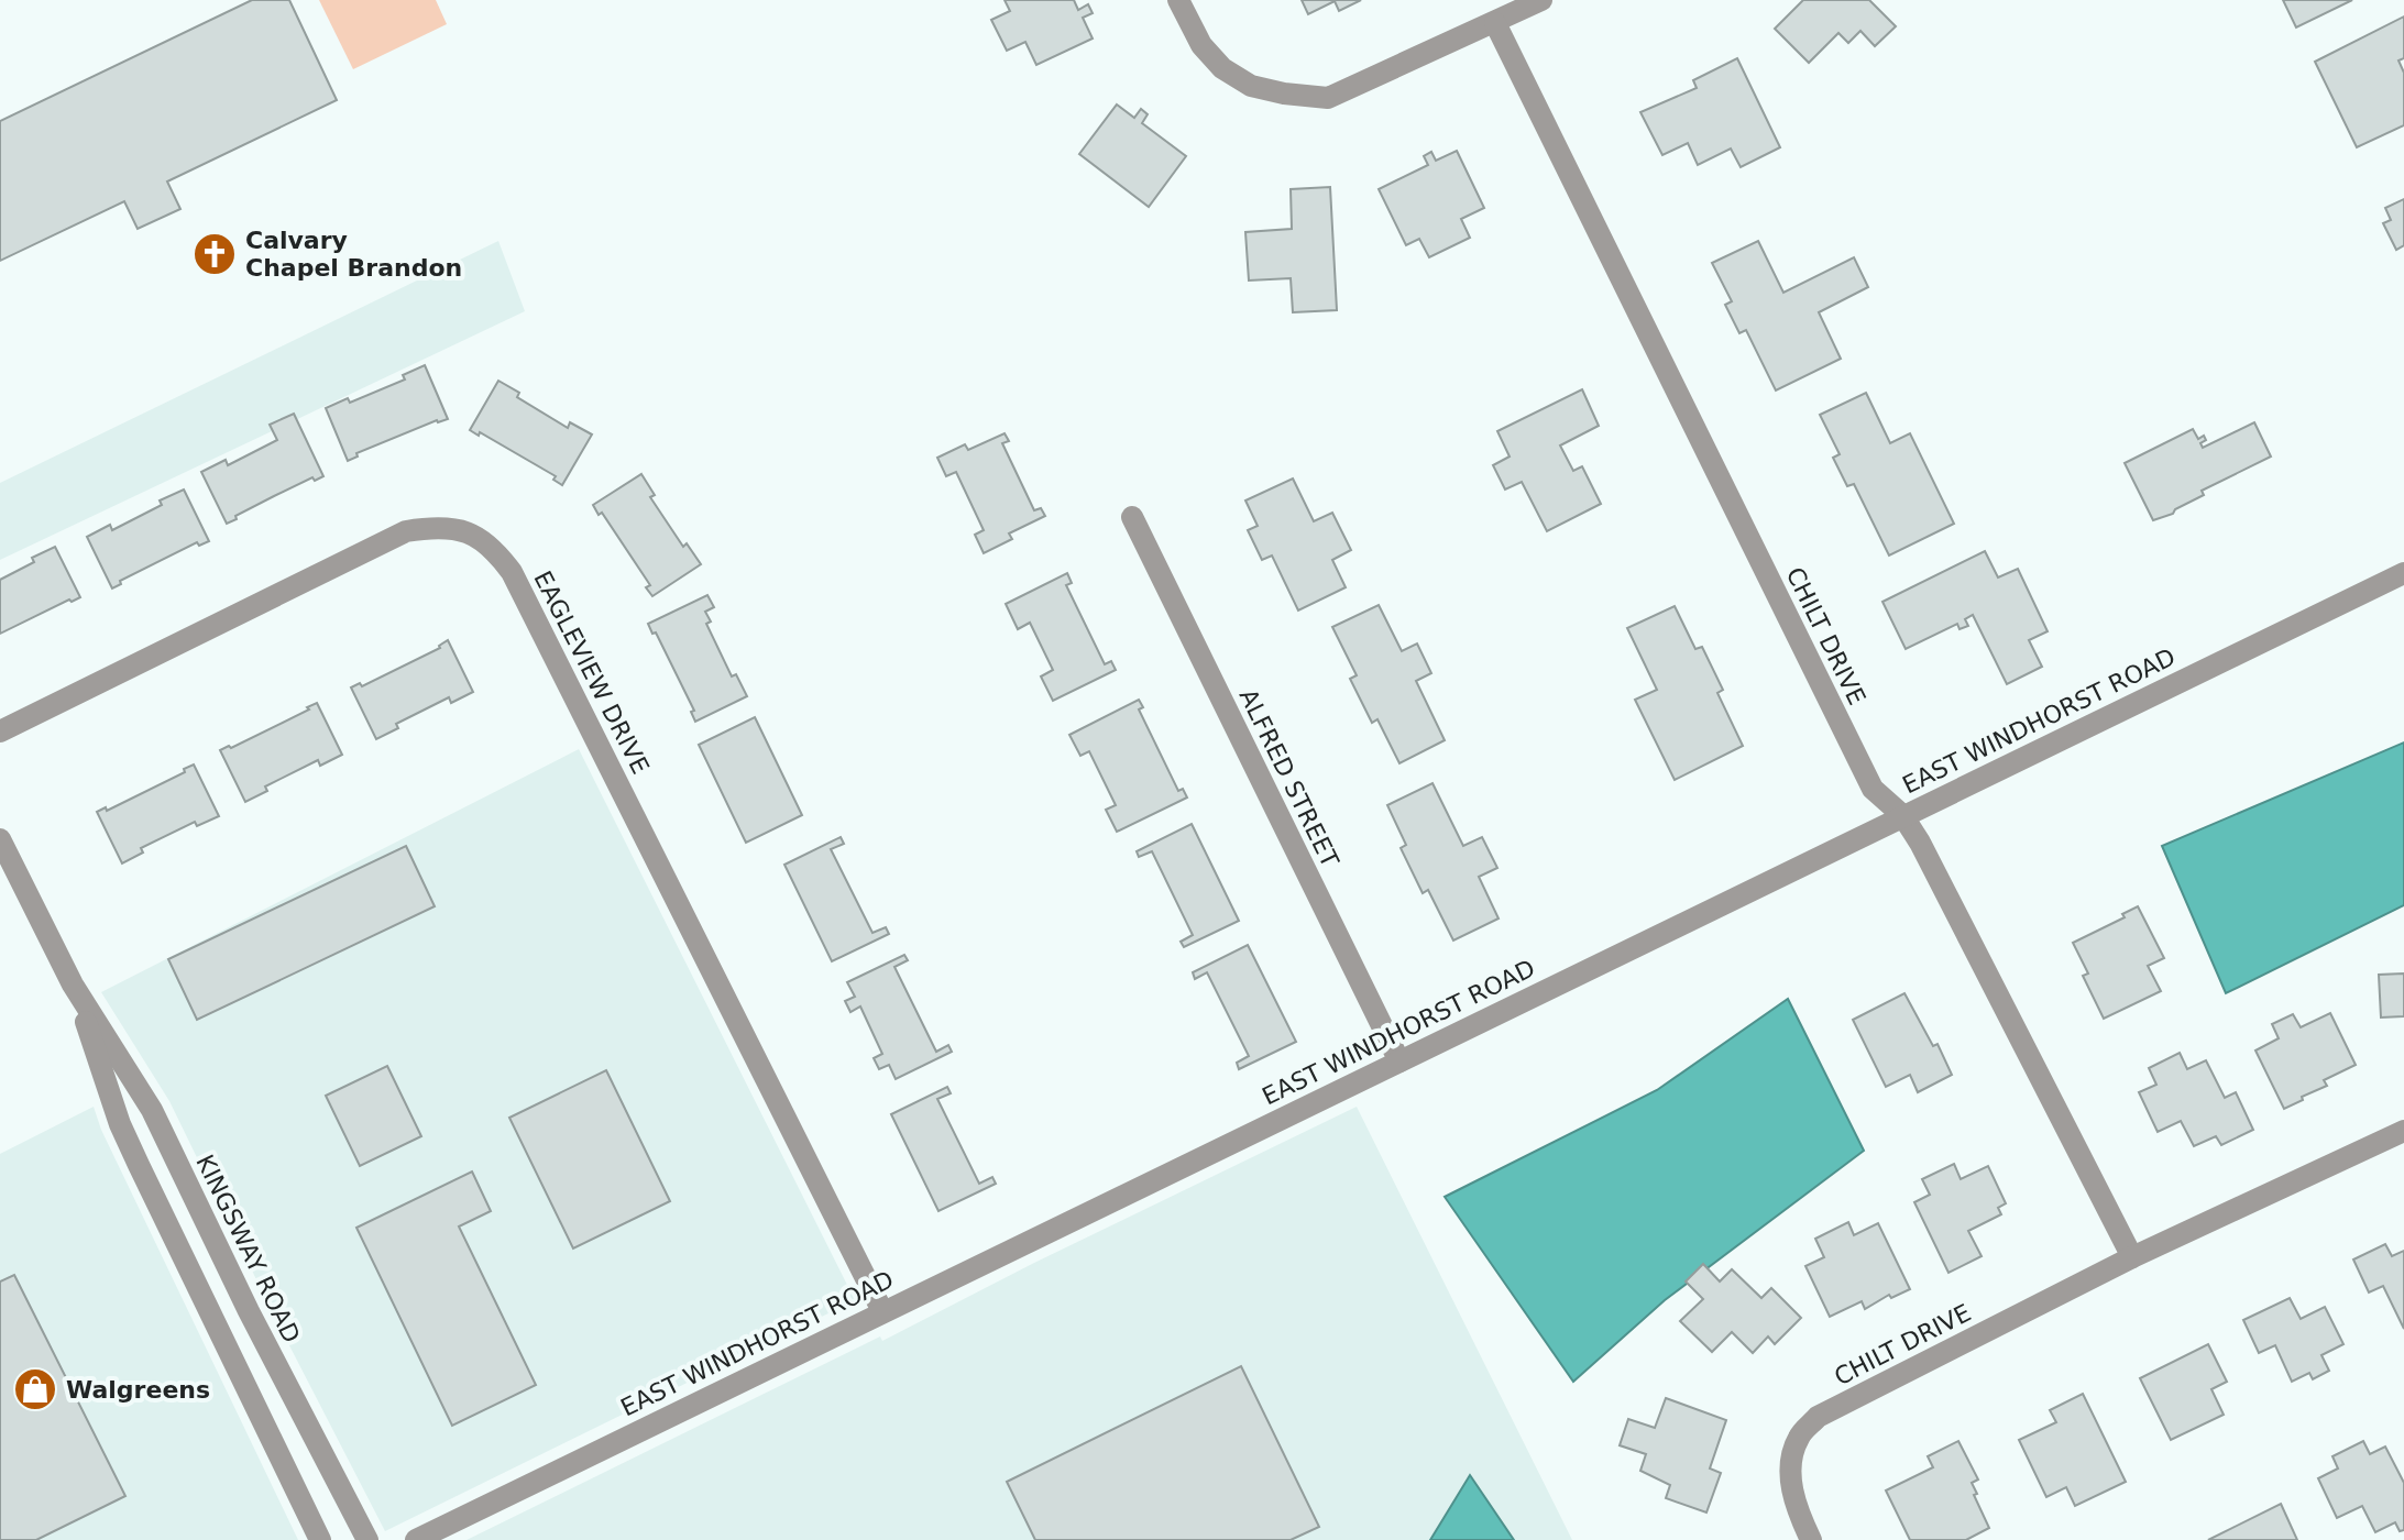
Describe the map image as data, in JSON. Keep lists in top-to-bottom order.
{
  "streets": {
    "street": [
      "CHILT DRIVE",
      "EAGLEVIEW DRIVE",
      "EAST WINDHORST ROAD",
      "ALFRED STREET",
      "KINGSWAY ROAD"
    ]
  },
  "crossings": [
    ["CHILT DRIVE", "EAST WINDHORST ROAD"],
    ["EAGLEVIEW DRIVE", "EAST WINDHORST ROAD"],
    ["EAST WINDHORST ROAD", "ALFRED STREET"]
  ],
  "places": {
    "church": ["Calvary Chapel Brandon"],
    "shop": ["Walgreens"]
  }
}
